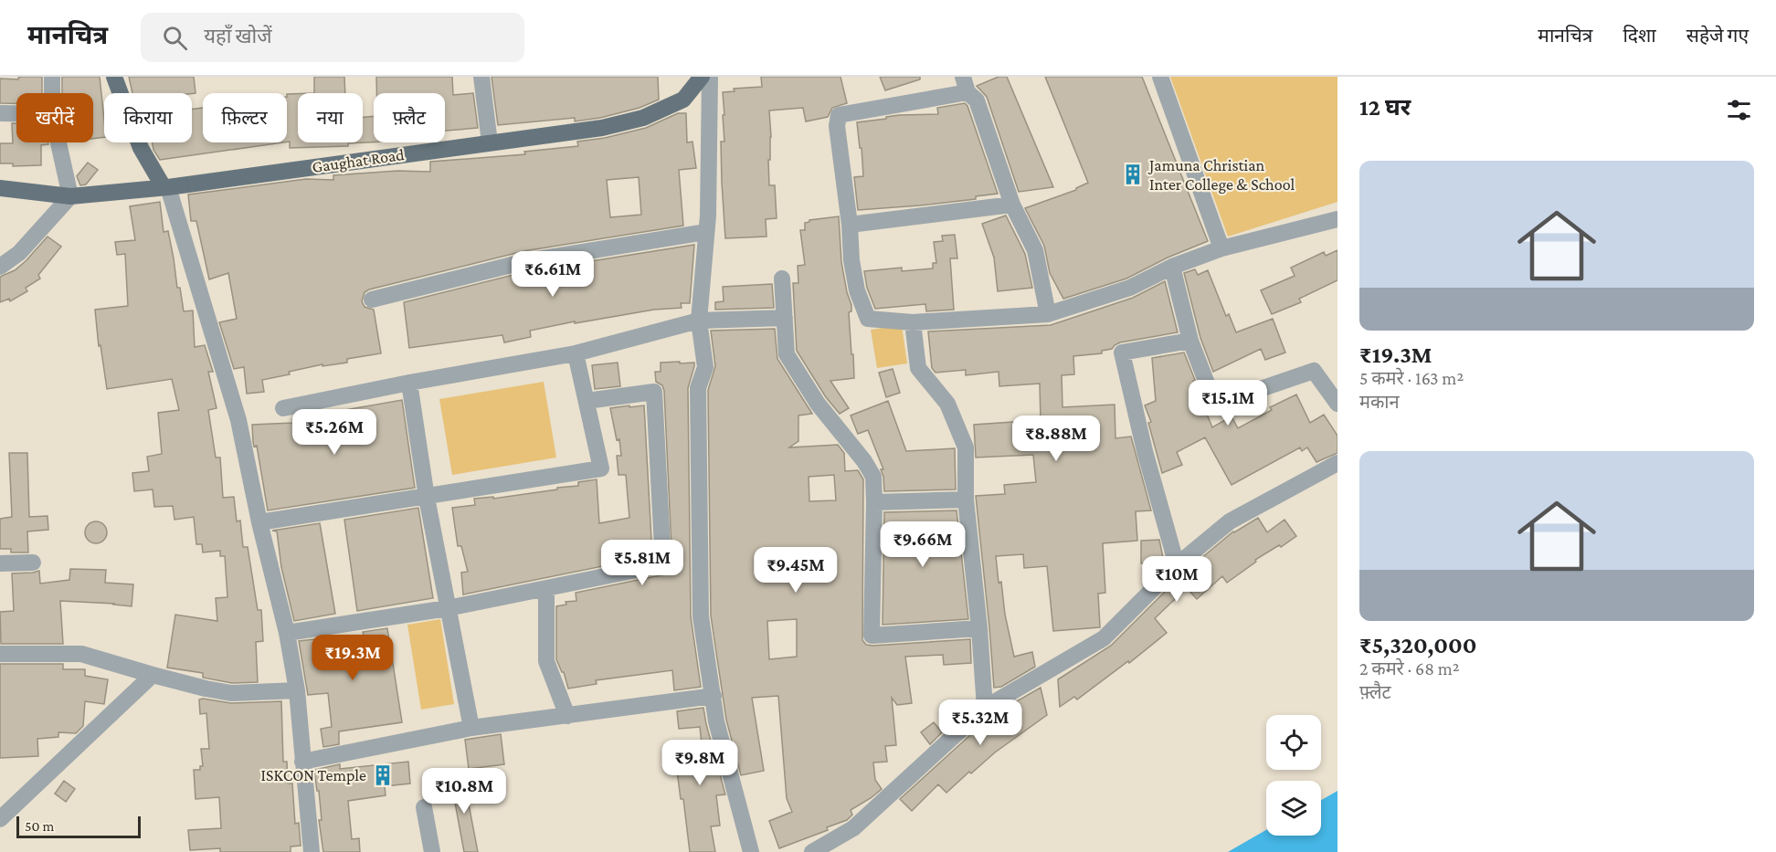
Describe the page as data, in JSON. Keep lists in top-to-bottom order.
{
  "streets": {
    "main road": ["Gaughat Road"]
  },
  "places": {
    "building": ["Jamuna Christian Inter College & School", "ISKCON Temple"]
  },
  "scale_bar": "50 m",
  "page": {
    "header": "मानचित्र",
    "search": "यहाँ खोजें",
    "nav": ["मानचित्र", "दिशा", "सहेजे गए"],
    "heading": "12 घर",
    "chip": [
      "खरीदें",
      "किराया",
      "फ़िल्टर",
      "नया",
      "फ़्लैट"
    ],
    "list": [
      {
        "name": "₹19.3M",
        "note": "5 कमरे · 163 m² · मकान"
      },
      {
        "name": "₹5,320,000",
        "note": "2 कमरे · 68 m² · फ़्लैट"
      }
    ],
    "price": [
      "₹6.61M",
      "₹15.1M",
      "₹5.26M",
      "₹8.88M",
      "₹9.66M",
      "₹5.81M",
      "₹9.45M",
      "₹10M",
      "₹19.3M",
      "₹5.32M",
      "₹9.8M",
      "₹10.8M"
    ],
    "scale": "50 m"
  }
}
